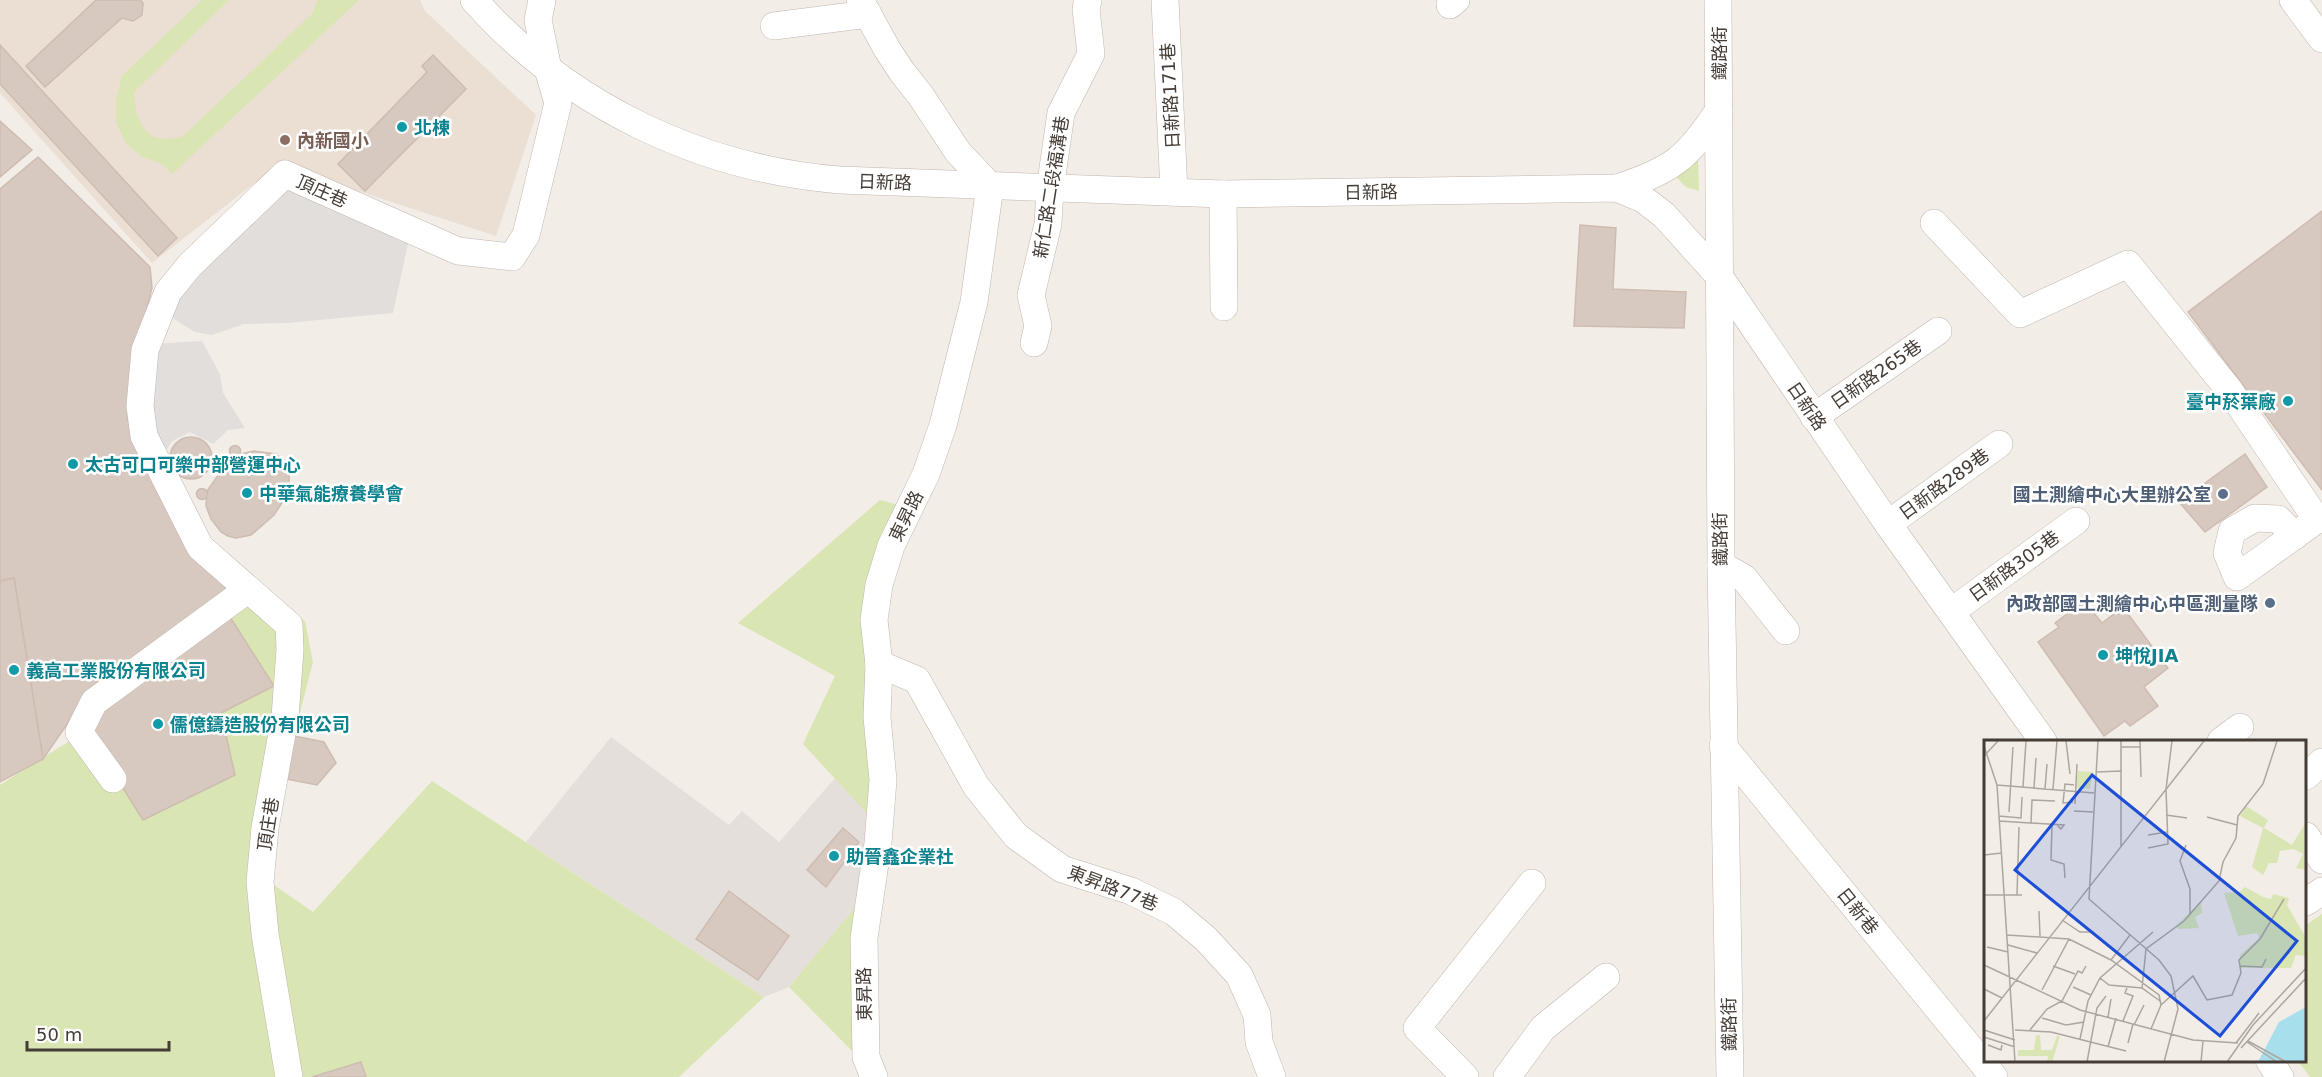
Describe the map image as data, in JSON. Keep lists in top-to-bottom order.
{
  "streets": {
    "street": [
      "鐵路街",
      "日新路171巷",
      "日新路",
      "新仁路二段福溝巷",
      "頂庄巷",
      "日新路265巷",
      "日新路289巷",
      "東昇路",
      "日新路305巷",
      "東昇路77巷",
      "日新巷"
    ]
  },
  "crossings": [
    ["鐵路街", "日新路"],
    ["鐵路街", "日新巷"],
    ["日新路171巷", "日新路"],
    ["日新路", "新仁路二段福溝巷"],
    ["日新路", "頂庄巷"],
    ["日新路", "日新路265巷"],
    ["日新路", "日新路289巷"],
    ["日新路", "東昇路"],
    ["日新路", "日新路305巷"],
    ["東昇路", "東昇路77巷"]
  ],
  "places": [
    "北棟",
    "內新國小",
    "臺中菸葉廠",
    "太古可口可樂中部營運中心",
    "中華氣能療養學會",
    "國土測繪中心大里辦公室",
    "內政部國土測繪中心中區測量隊",
    "坤悅JIA",
    "義高工業股份有限公司",
    "儒億鑄造股份有限公司",
    "助晉鑫企業社"
  ],
  "scale_bar": "50 m"
}
